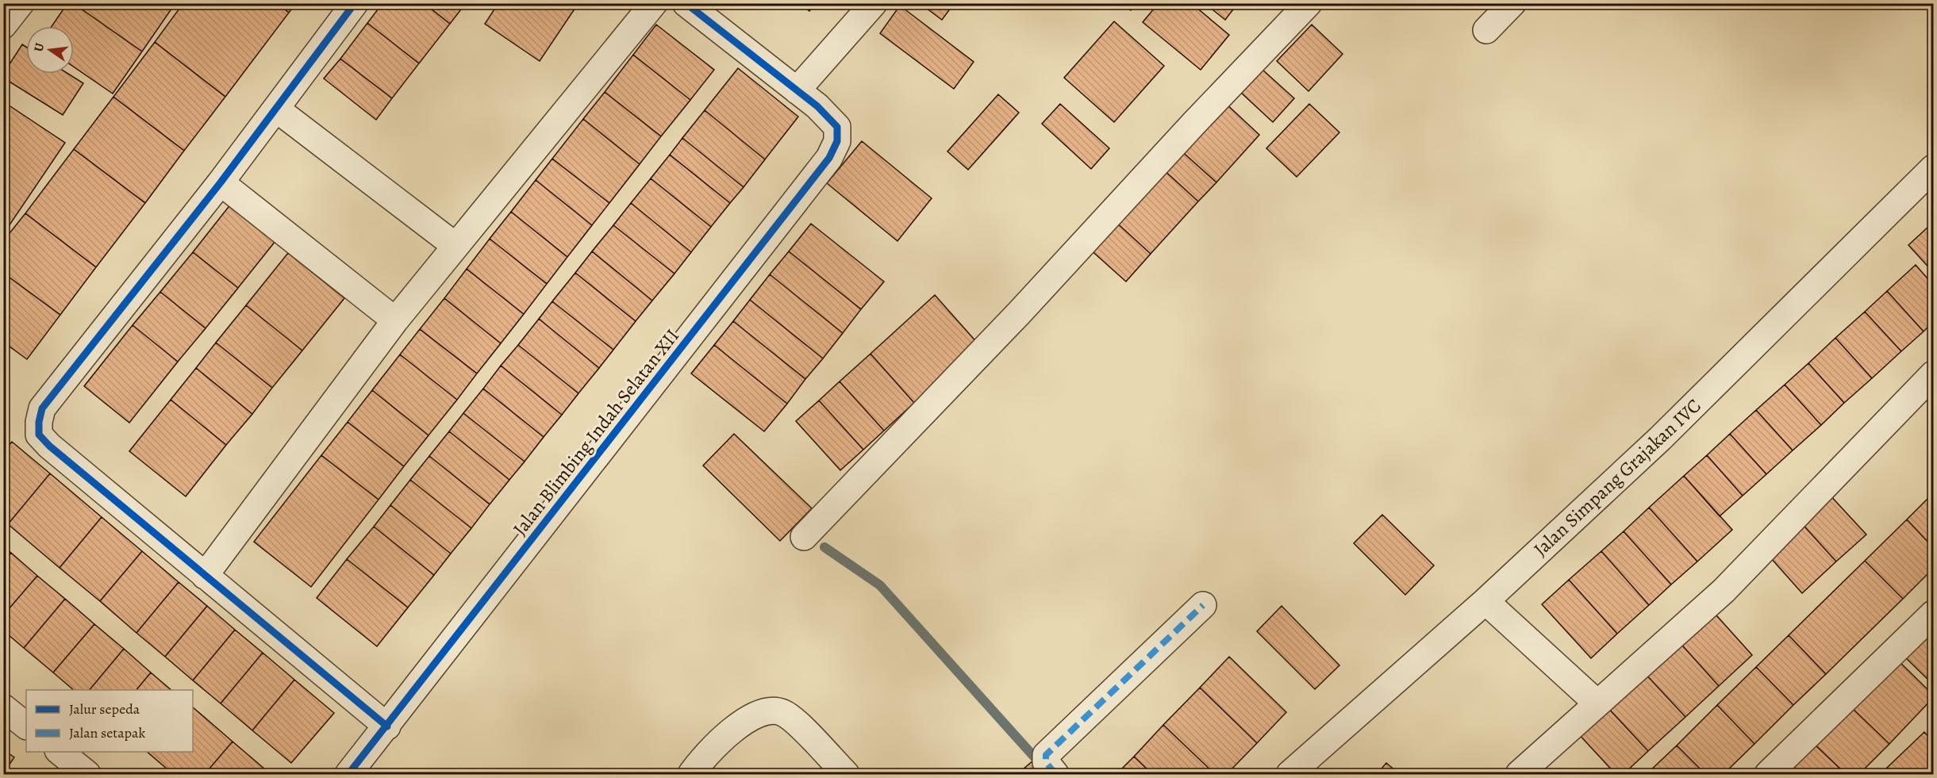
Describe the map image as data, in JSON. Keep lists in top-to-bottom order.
{
  "streets": {
    "street": ["Jalan Blimbing Indah Selatan XII", "Jalan Simpang Grajakan IVC"]
  },
  "legend": ["Jalur sepeda", "Jalan setapak"],
  "north": "left"
}
